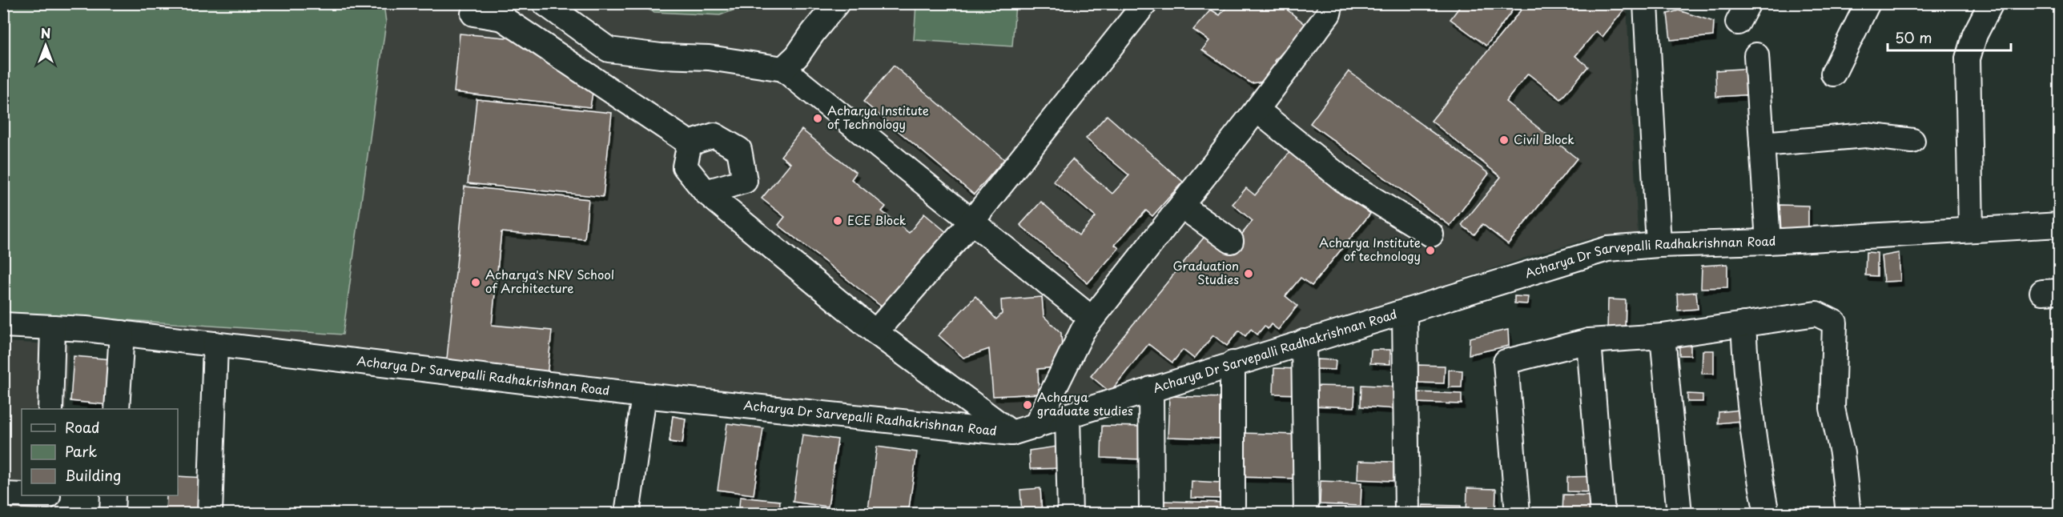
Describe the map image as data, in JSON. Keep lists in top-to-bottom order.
{
  "streets": {
    "street": ["Acharya Dr Sarvepalli Radhakrishnan Road"]
  },
  "places": [
    "Acharya Institute of Technology",
    "Civil Block",
    "ECE Block",
    "Acharya Institute of technology",
    "Graduation Studies",
    "Acharya's NRV School of Architecture",
    "Acharya graduate studies"
  ],
  "legend": ["Road", "Park", "Building"],
  "scale_bar": "50 m",
  "north": "top"
}
